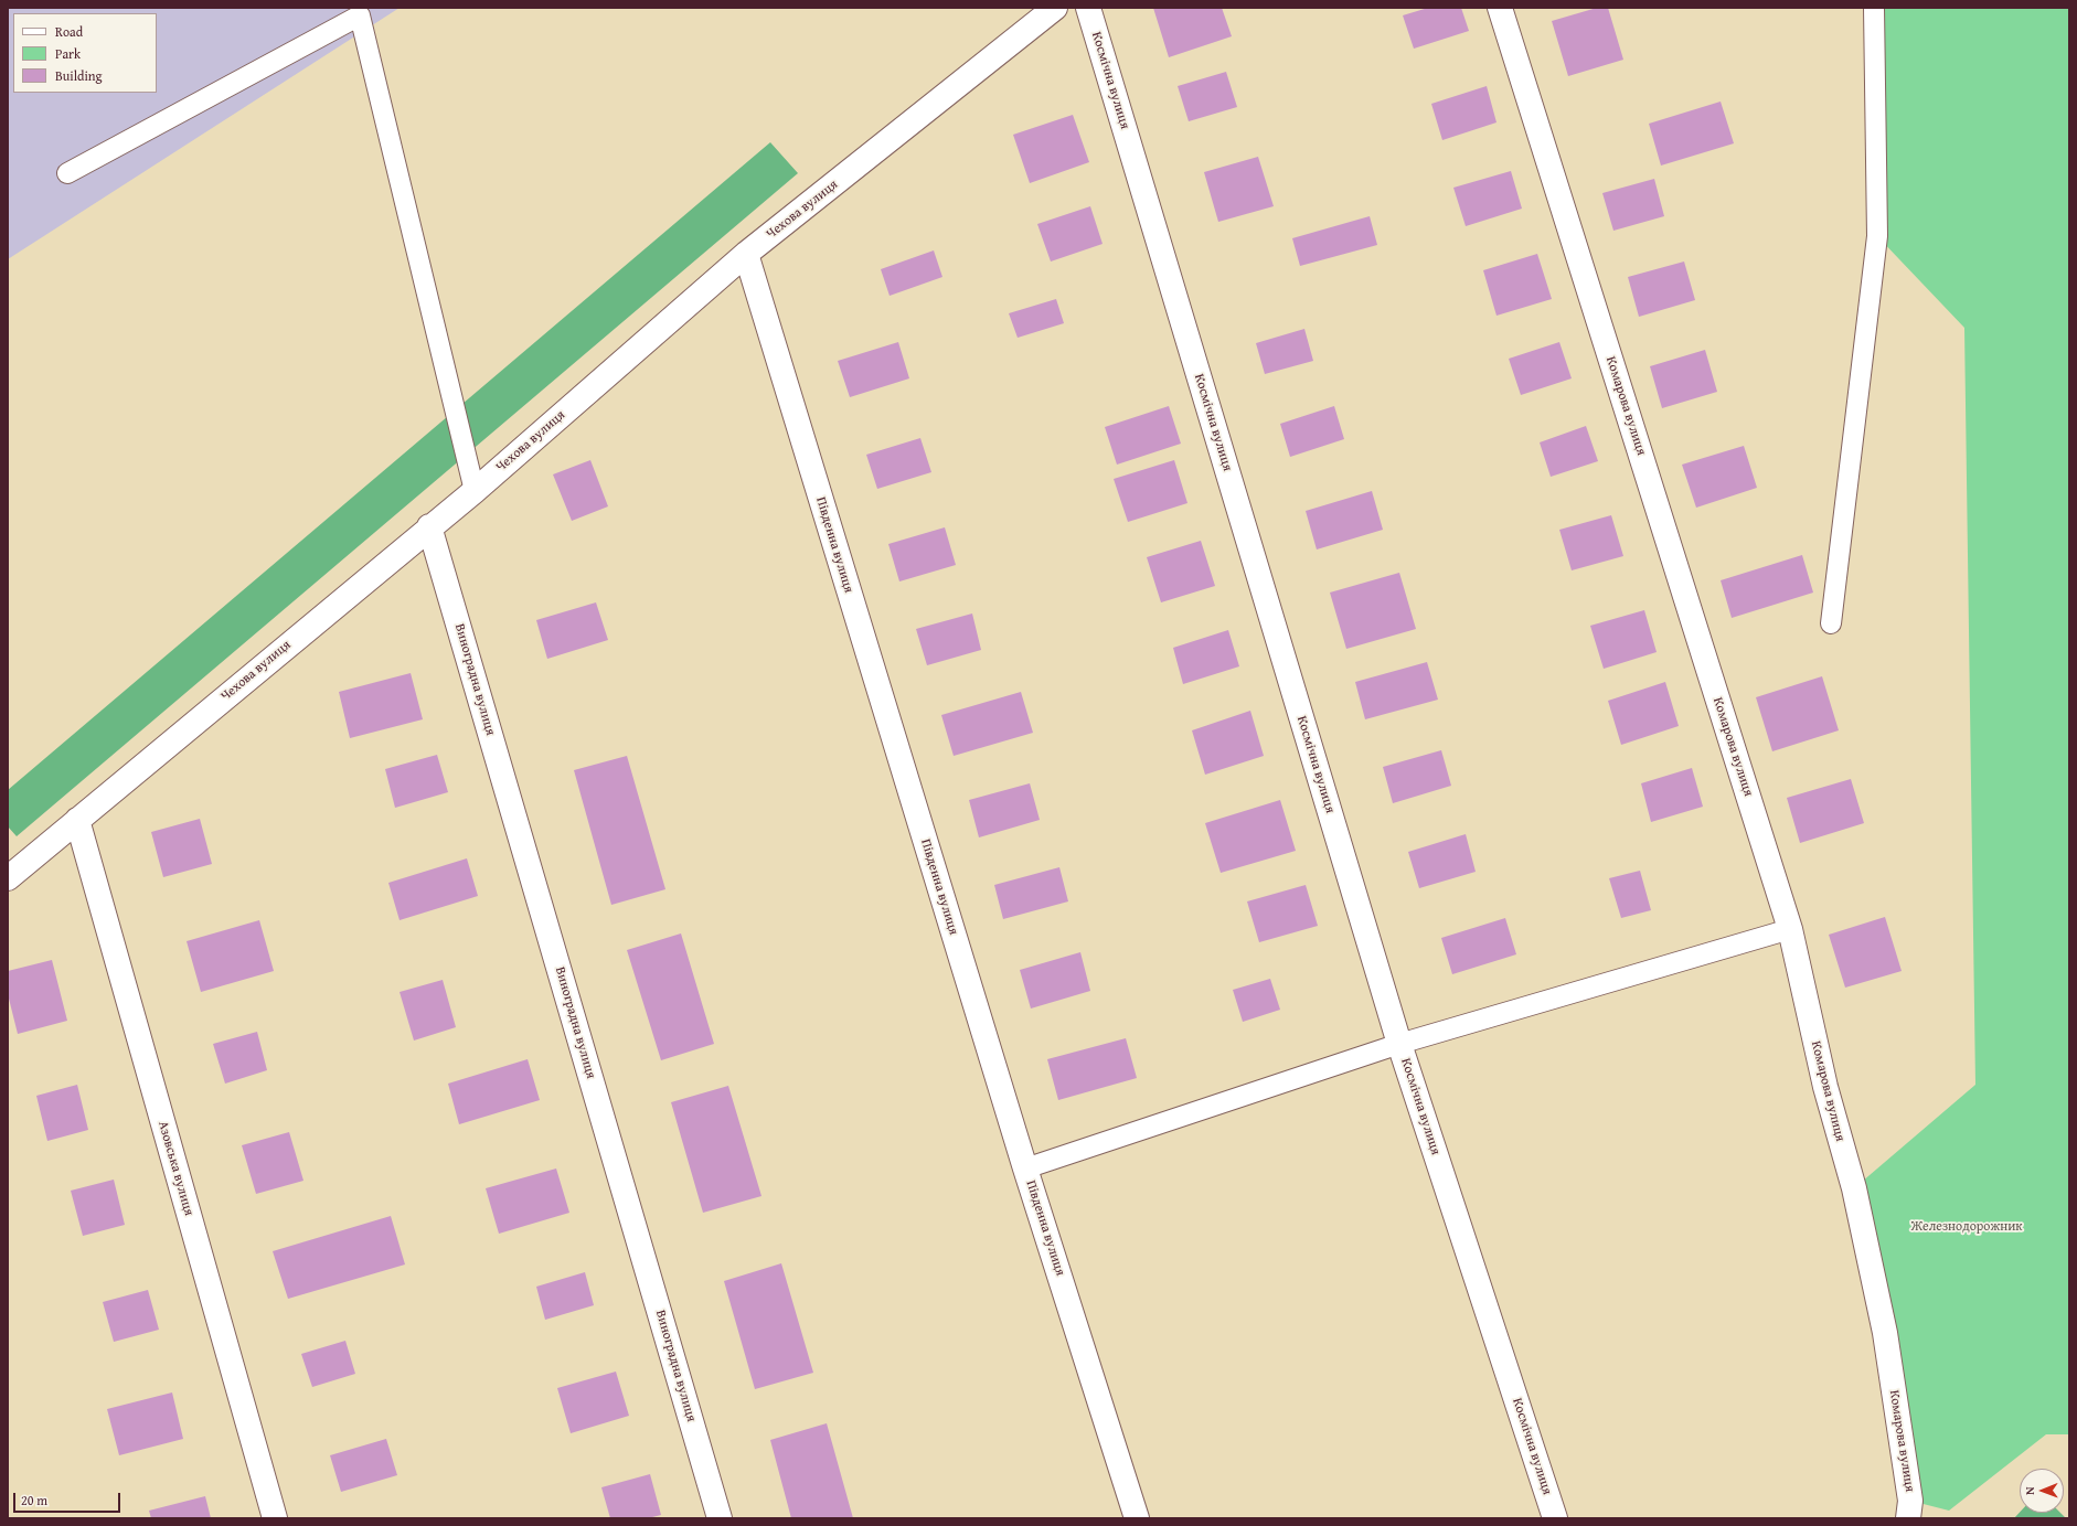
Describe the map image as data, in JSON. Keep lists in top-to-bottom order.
{
  "streets": {
    "street": [
      "Космічна вулиця",
      "Чехова вулиця",
      "Комарова вулиця",
      "Південна вулиця",
      "Виноградна вулиця",
      "Азовська вулиця"
    ]
  },
  "crossings": [
    ["Чехова вулиця", "Південна вулиця"],
    ["Чехова вулиця", "Виноградна вулиця"],
    ["Чехова вулиця", "Азовська вулиця"]
  ],
  "parks": ["Железнодорожник"],
  "legend": ["Road", "Park", "Building"],
  "scale_bar": "20 m",
  "north": "left"
}
